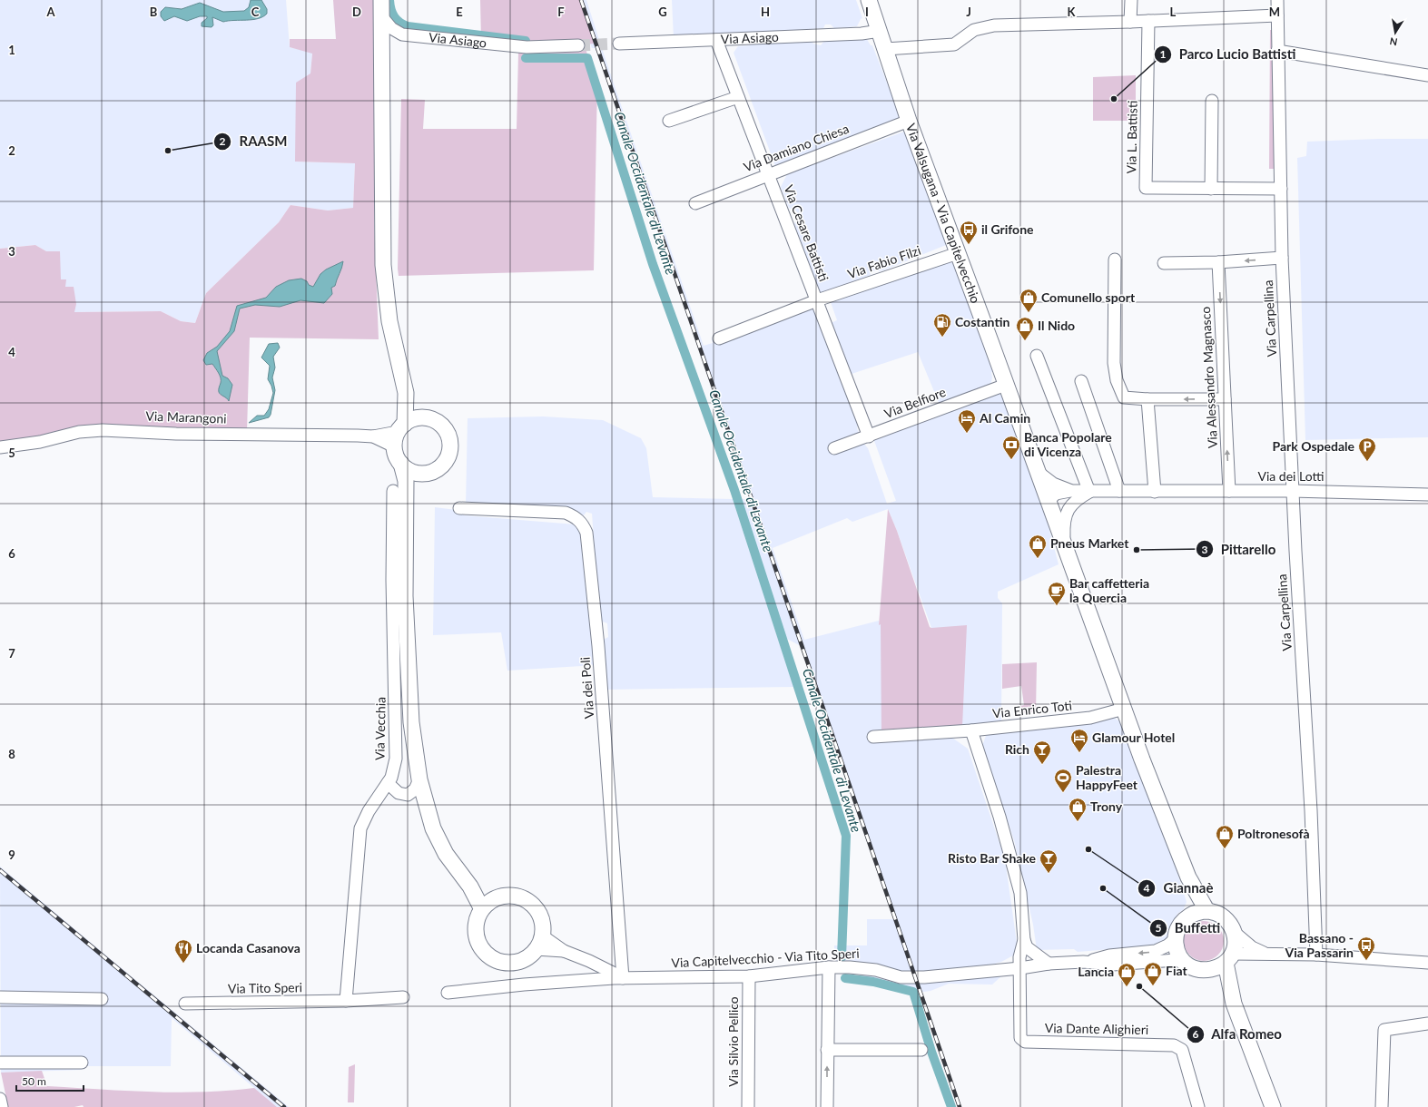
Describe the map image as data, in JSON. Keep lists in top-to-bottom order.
{
  "streets": {
    "main road": ["Via Valsugana - Via Capitelvecchio"],
    "street": [
      "Via Asiago",
      "Via L. Battisti",
      "Via Damiano Chiesa",
      "Via Cesare Battisti",
      "Via Fabio Filzi",
      "Via Carpellina",
      "Via Alessandro Magnasco",
      "Via Belfiore",
      "Via Marangoni",
      "Via dei Lotti",
      "Via dei Poli",
      "Via Enrico Toti",
      "Via Vecchia",
      "Via Capitelvecchio - Via Tito Speri",
      "Via Tito Speri",
      "Via Dante Alighieri",
      "Via Silvio Pellico"
    ]
  },
  "crossings": [
    ["Via Asiago", "Via Cesare Battisti"],
    ["Via L. Battisti", "Via Carpellina"],
    ["Via Damiano Chiesa", "Via Valsugana - Via Capitelvecchio"],
    ["Via Damiano Chiesa", "Via Cesare Battisti"],
    ["Via Valsugana - Via Capitelvecchio", "Via Fabio Filzi"],
    ["Via Valsugana - Via Capitelvecchio", "Via Belfiore"],
    ["Via Valsugana - Via Capitelvecchio", "Via dei Lotti"],
    ["Via Valsugana - Via Capitelvecchio", "Via Enrico Toti"],
    ["Via Cesare Battisti", "Via Fabio Filzi"],
    ["Via Cesare Battisti", "Via Belfiore"],
    ["Via Carpellina", "Via dei Lotti"],
    ["Via Alessandro Magnasco", "Via dei Lotti"],
    ["Via dei Poli", "Via Capitelvecchio - Via Tito Speri"],
    ["Via Vecchia", "Via Tito Speri"],
    ["Via Capitelvecchio - Via Tito Speri", "Via Dante Alighieri"],
    ["Via Capitelvecchio - Via Tito Speri", "Via Silvio Pellico"]
  ],
  "water": ["Canale Occidentale di Levante"],
  "places": {
    "other": [
      "Parco Lucio Battisti",
      "RAASM",
      "Pittarello",
      "Giannaè",
      "Buffetti",
      "Alfa Romeo"
    ],
    "bus stop": ["il Grifone", "Bassano - Via Passarin"],
    "shop": [
      "Comunello sport",
      "Il Nido",
      "Pneus Market",
      "Trony",
      "Poltronesofà",
      "Fiat",
      "Lancia"
    ],
    "fuel station": ["Costantin"],
    "hotel": ["Al Camin", "Glamour Hotel"],
    "bank": ["Banca Popolare di Vicenza"],
    "parking": ["Park Ospedale"],
    "cafe": ["Bar caffetteria la Quercia"],
    "bar": ["Rich", "Risto Bar Shake"],
    "sports": ["Palestra HappyFeet"],
    "restaurant": ["Locanda Casanova"]
  },
  "scale_bar": "50 m",
  "north": "bottom",
  "grid": {
    "columns": [
      "A",
      "B",
      "C",
      "D",
      "E",
      "F",
      "G",
      "H",
      "I",
      "J",
      "K",
      "L",
      "M"
    ],
    "rows": [
      "1",
      "2",
      "3",
      "4",
      "5",
      "6",
      "7",
      "8",
      "9"
    ]
  }
}
